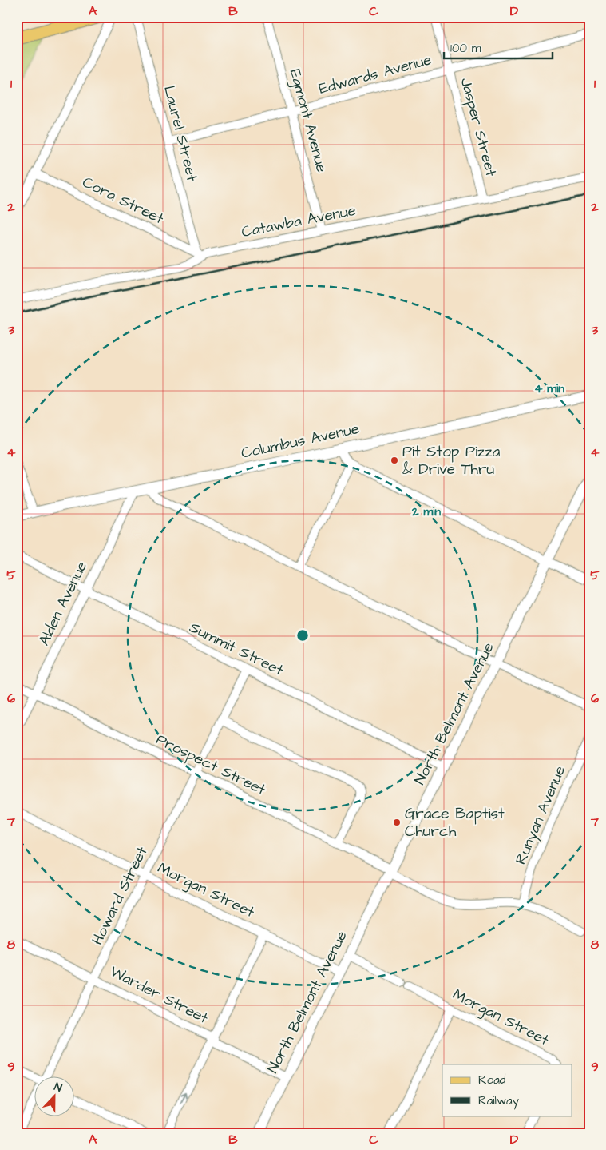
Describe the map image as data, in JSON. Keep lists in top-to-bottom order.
{
  "streets": {
    "street": [
      "Edwards Avenue",
      "Egmont Avenue",
      "Jasper Street",
      "Laurel Street",
      "Cora Street",
      "Catawba Avenue",
      "Columbus Avenue",
      "Alden Avenue",
      "Summit Street",
      "North Belmont Avenue",
      "Prospect Street",
      "Runyan Avenue",
      "Morgan Street",
      "Howard Street",
      "Warder Street"
    ]
  },
  "crossings": [
    ["Edwards Avenue", "Egmont Avenue"],
    ["Edwards Avenue", "Jasper Street"],
    ["Edwards Avenue", "Laurel Street"],
    ["Egmont Avenue", "Catawba Avenue"],
    ["Jasper Street", "Catawba Avenue"],
    ["Laurel Street", "Cora Street"],
    ["Laurel Street", "Catawba Avenue"],
    ["Cora Street", "Catawba Avenue"],
    ["Columbus Avenue", "Alden Avenue"],
    ["Alden Avenue", "Summit Street"],
    ["Alden Avenue", "Prospect Street"],
    ["Summit Street", "North Belmont Avenue"],
    ["Summit Street", "Howard Street"],
    ["North Belmont Avenue", "Prospect Street"],
    ["North Belmont Avenue", "Morgan Street"],
    ["North Belmont Avenue", "Warder Street"],
    ["Prospect Street", "Runyan Avenue"],
    ["Prospect Street", "Howard Street"],
    ["Morgan Street", "Howard Street"],
    ["Howard Street", "Warder Street"]
  ],
  "places": ["Pit Stop Pizza & Drive Thru", "Grace Baptist Church"],
  "legend": ["Road", "Railway"],
  "scale_bar": "100 m",
  "north": "top",
  "grid": {
    "columns": [
      "A",
      "B",
      "C",
      "D"
    ],
    "rows": [
      "1",
      "2",
      "3",
      "4",
      "5",
      "6",
      "7",
      "8",
      "9"
    ]
  },
  "rings": ["4 min", "2 min"]
}
